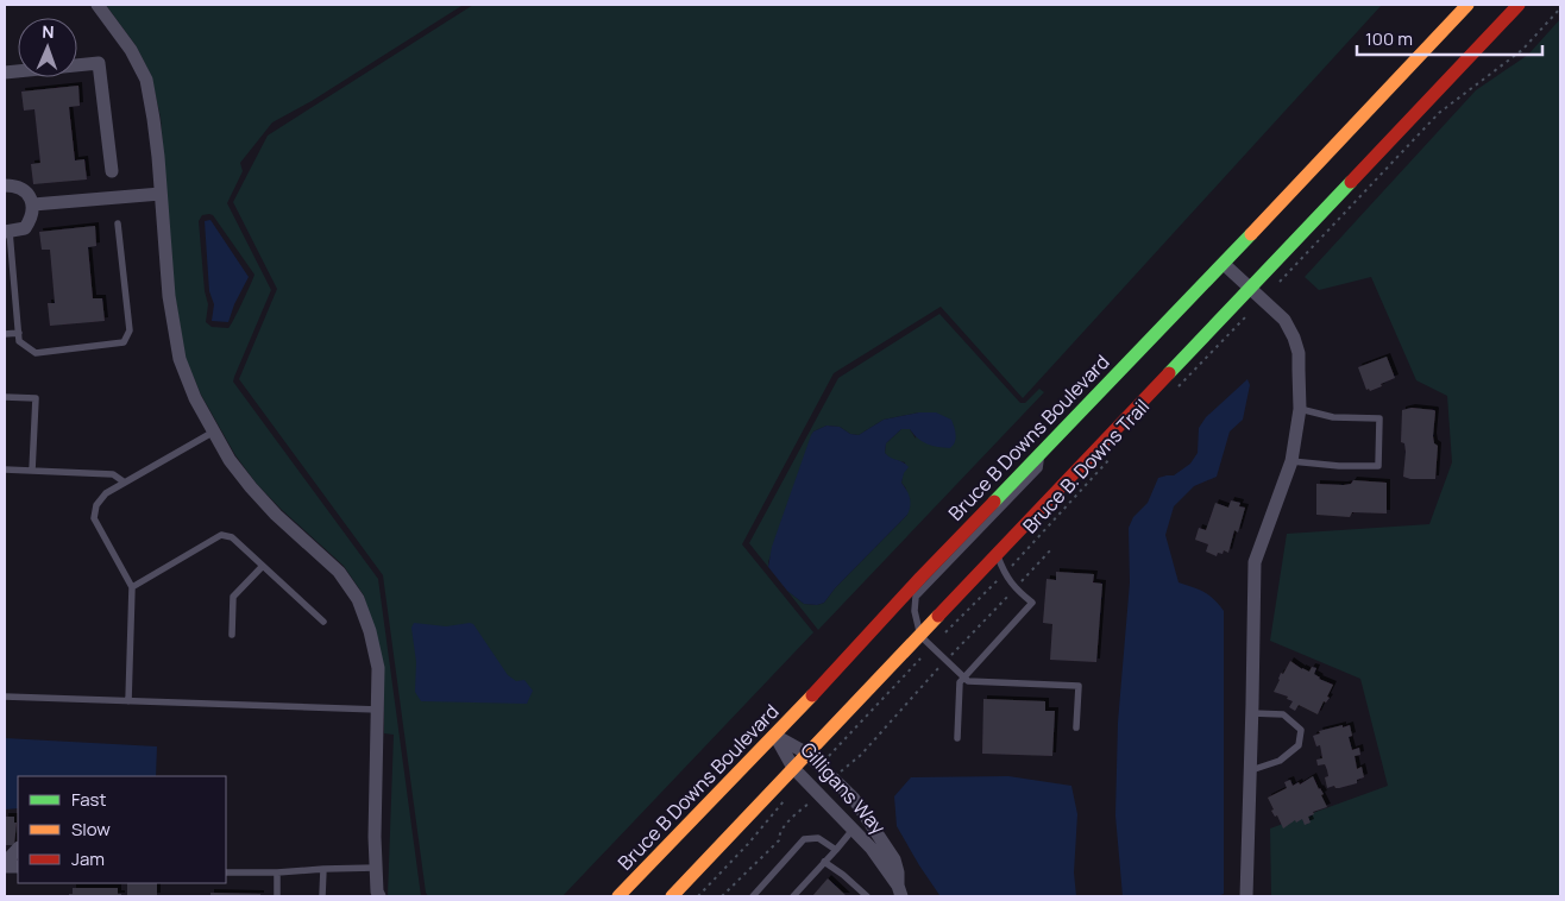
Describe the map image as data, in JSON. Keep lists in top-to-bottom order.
{
  "streets": {
    "main road": ["Bruce B Downs Boulevard"],
    "street": ["Gilligans Way"],
    "path": ["Bruce B. Downs Trail"]
  },
  "crossings": [
    ["Bruce B Downs Boulevard", "Gilligans Way"]
  ],
  "legend": ["Fast", "Slow", "Jam"],
  "scale_bar": "100 m",
  "north": "top"
}
